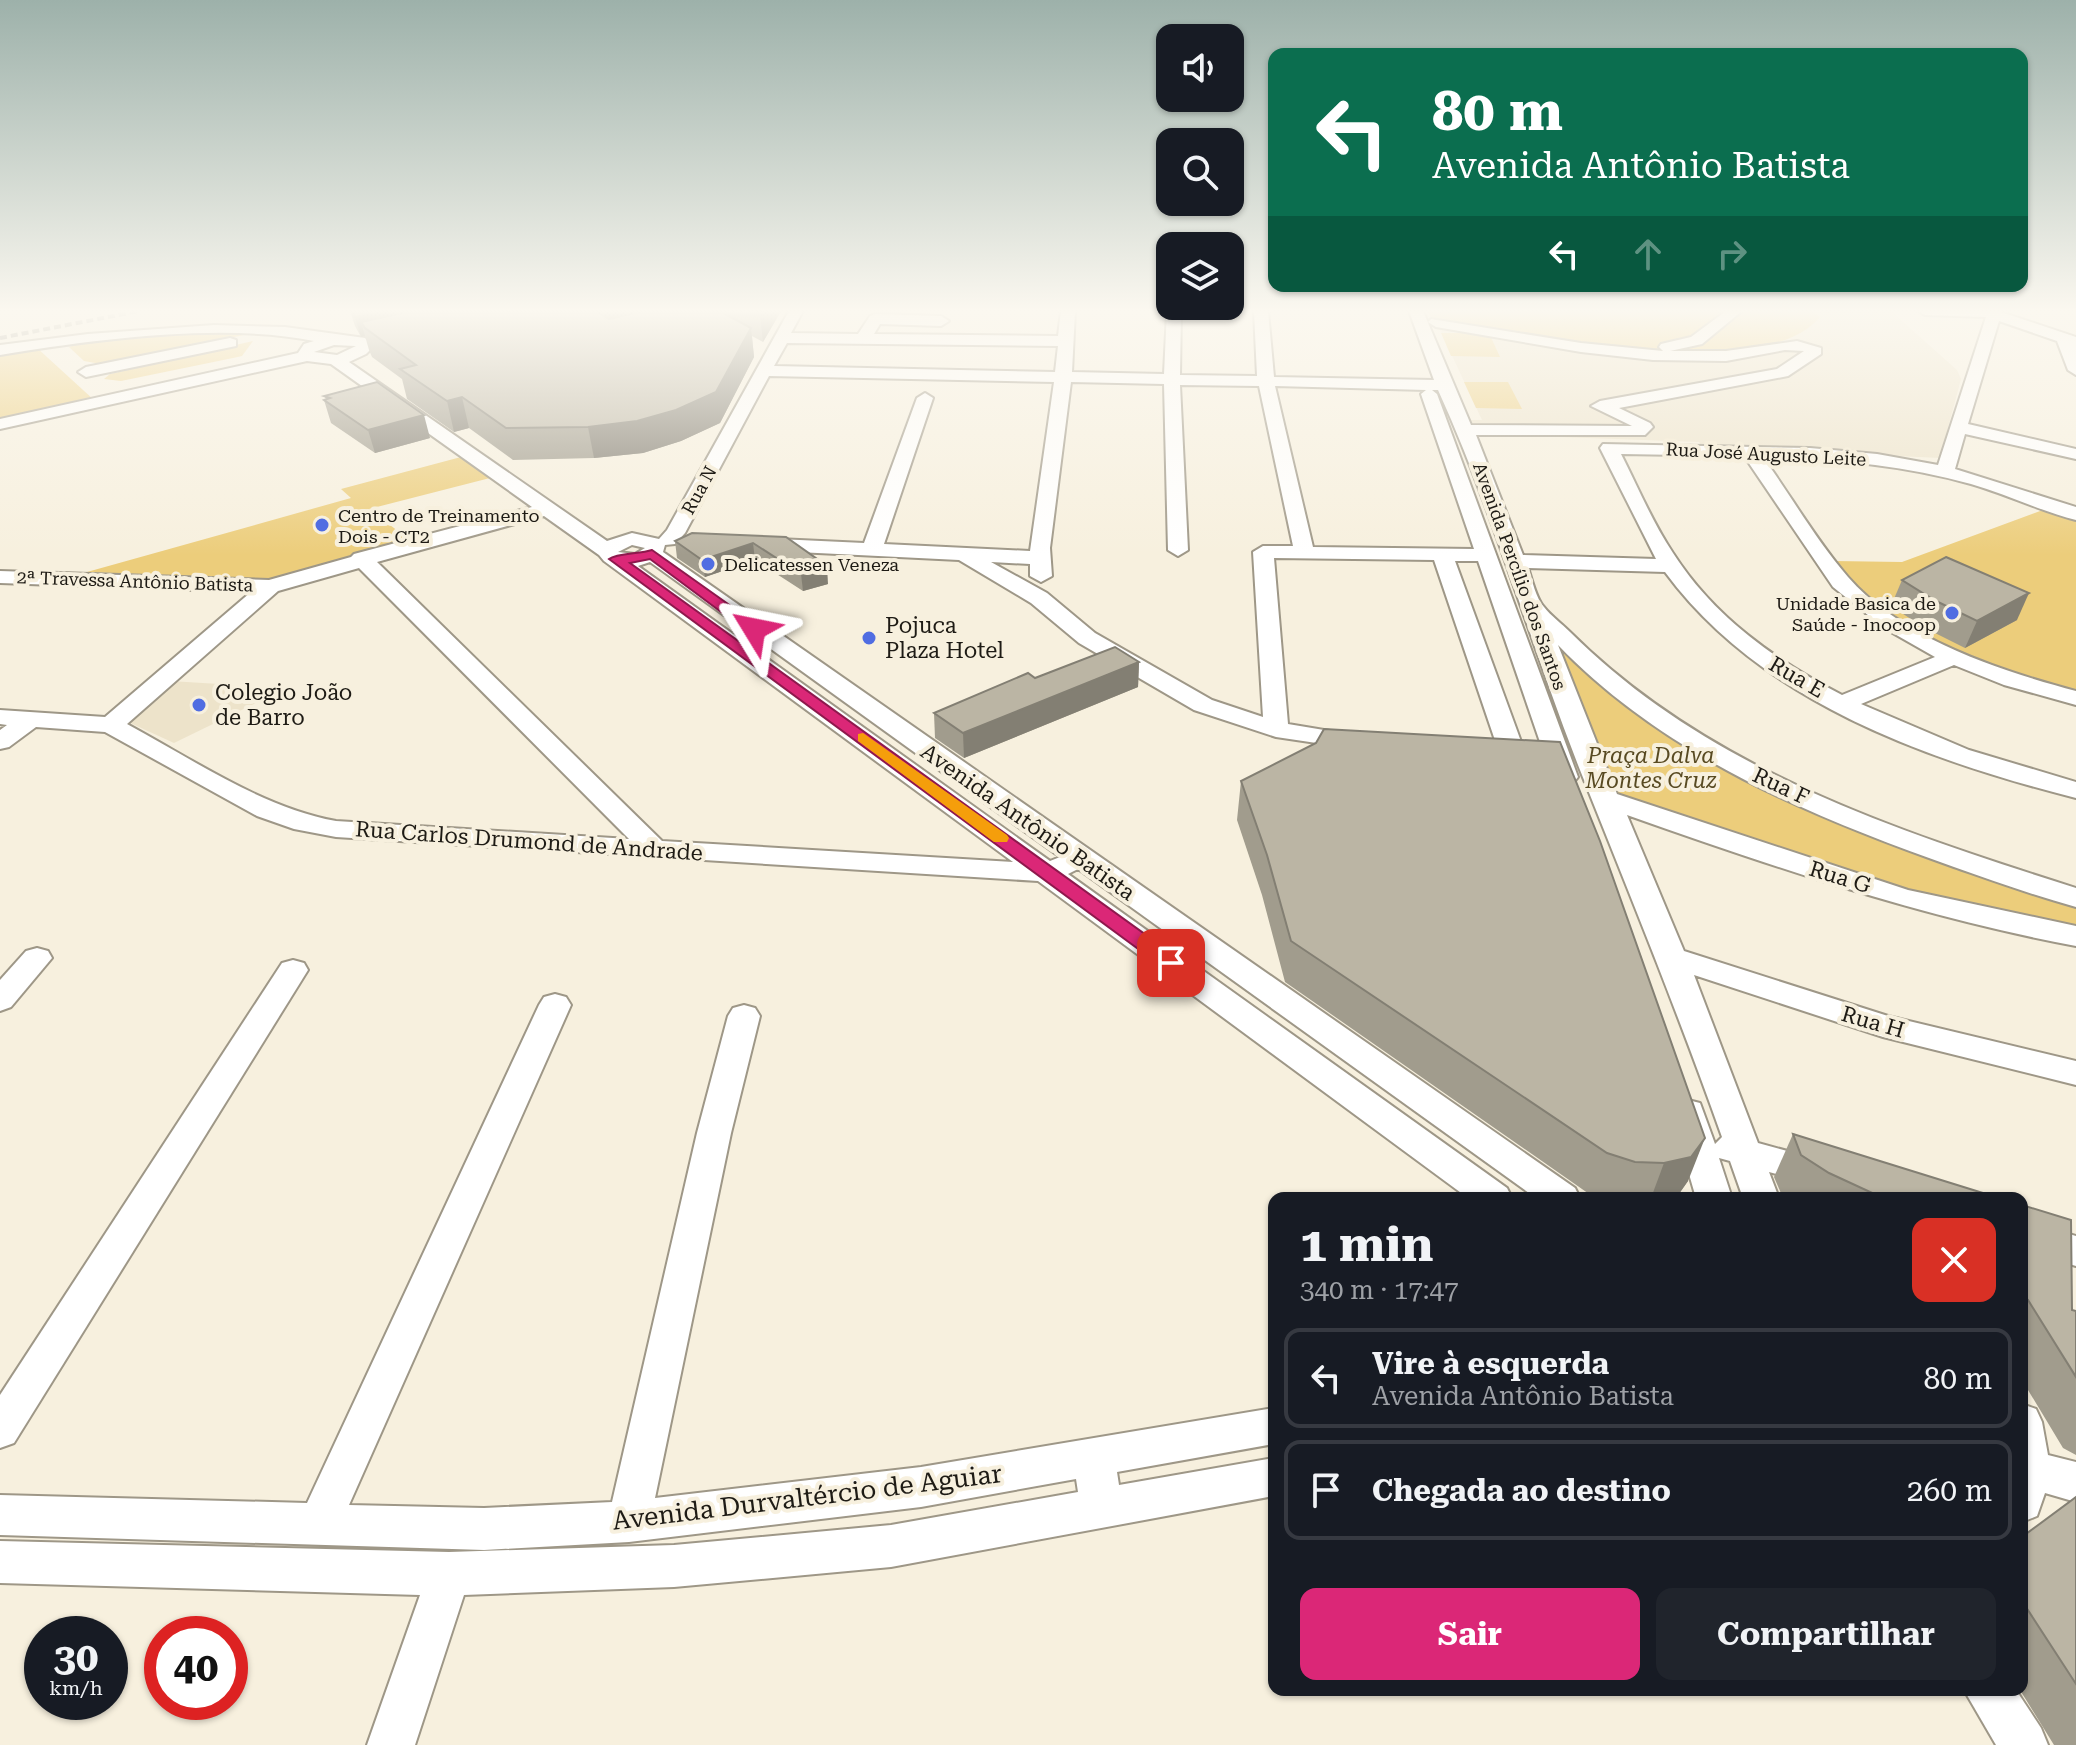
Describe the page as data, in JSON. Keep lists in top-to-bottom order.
{
  "streets": {
    "street": [
      "Rua José Augusto Leite",
      "Rua N",
      "Avenida Percílio dos Santos",
      "2ª Travessa Antônio Batista",
      "Rua E",
      "Rua F",
      "Avenida Antônio Batista",
      "Rua Carlos Drumond de Andrade",
      "Rua G",
      "Rua H",
      "Avenida Durvaltércio de Aguiar"
    ]
  },
  "crossings": [
    ["Rua José Augusto Leite", "Avenida Percílio dos Santos"],
    ["Rua José Augusto Leite", "Rua E"],
    ["Rua N", "Avenida Antônio Batista"],
    ["Avenida Percílio dos Santos", "Rua F"],
    ["Avenida Percílio dos Santos", "Rua G"],
    ["Avenida Percílio dos Santos", "Rua H"],
    ["Avenida Antônio Batista", "Rua Carlos Drumond de Andrade"]
  ],
  "parks": ["Praça Dalva Montes Cruz"],
  "places": [
    "Centro de Treinamento Dois - CT2",
    "Delicatessen Veneza",
    "Unidade Basica de Saúde - Inocoop",
    "Pojuca Plaza Hotel",
    "Colegio João de Barro"
  ],
  "page": {
    "turn": ["80 m", "Avenida Antônio Batista"],
    "heading": ["1 min", "340 m · 17:47"],
    "list": [
      {
        "name": "Vire à esquerda",
        "note": "Avenida Antônio Batista",
        "value": "80 m"
      },
      {
        "name": "Chegada ao destino",
        "value": "260 m"
      }
    ],
    "buttons": ["Sair", "Compartilhar"],
    "speed": "30 km/h",
    "limit": "40"
  }
}
